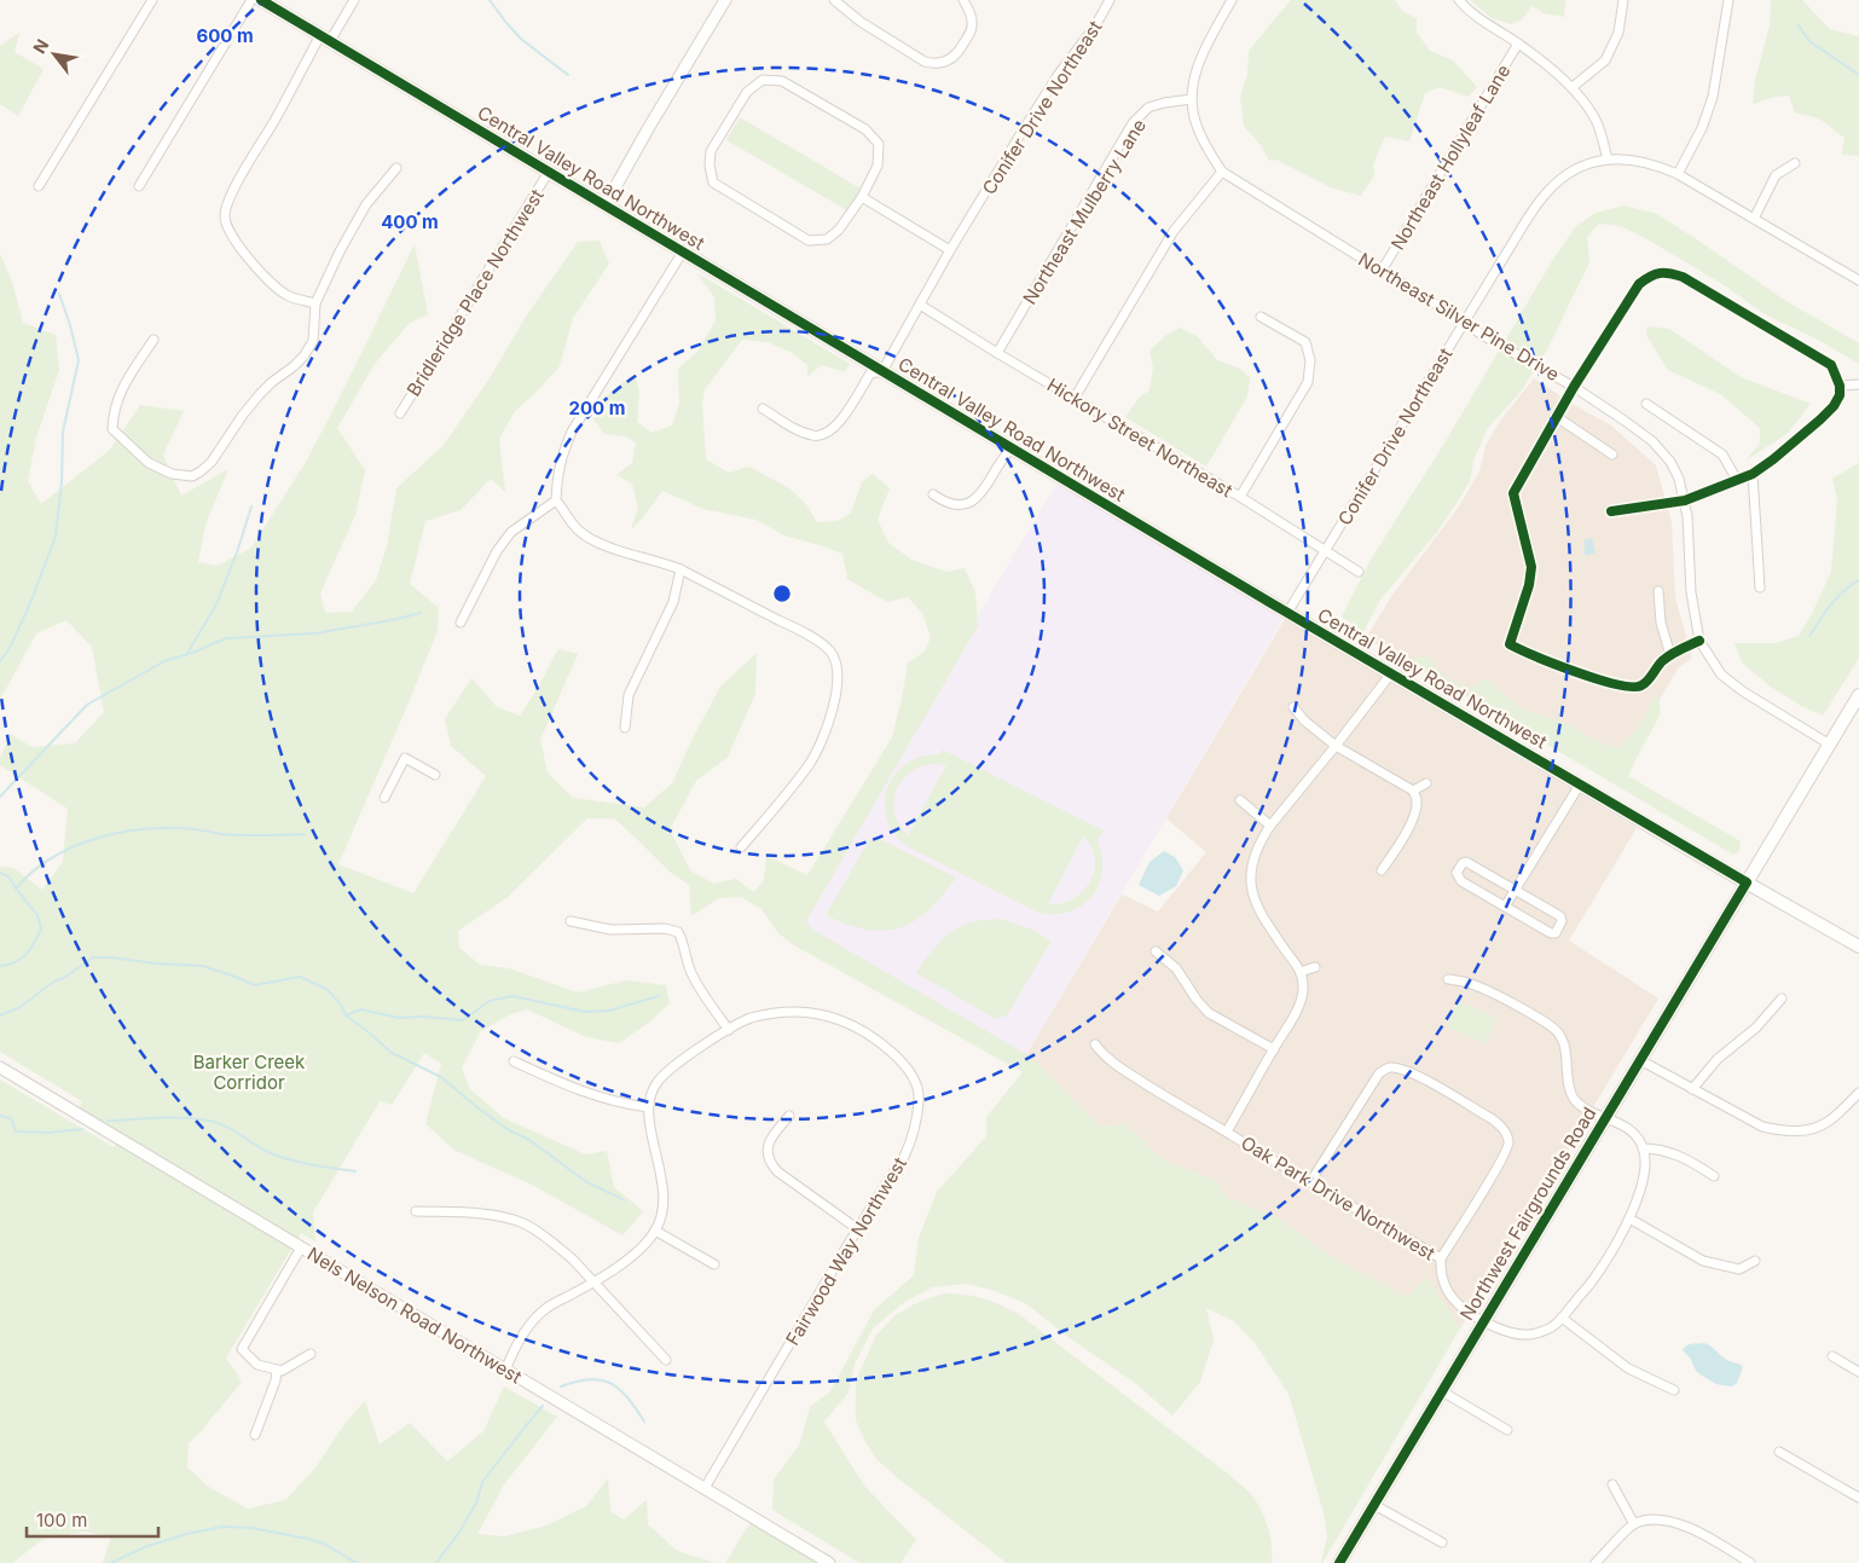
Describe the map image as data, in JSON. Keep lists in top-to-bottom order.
{
  "streets": {
    "main road": ["Central Valley Road Northwest", "Northwest Fairgrounds Road"],
    "street": [
      "Conifer Drive Northeast",
      "Northeast Hollyleaf Lane",
      "Northeast Mulberry Lane",
      "Bridleridge Place Northwest",
      "Northeast Silver Pine Drive",
      "Hickory Street Northeast",
      "Oak Park Drive Northwest",
      "Fairwood Way Northwest",
      "Nels Nelson Road Northwest"
    ]
  },
  "crossings": [
    ["Conifer Drive Northeast", "Central Valley Road Northwest"],
    ["Conifer Drive Northeast", "Northeast Silver Pine Drive"],
    ["Conifer Drive Northeast", "Hickory Street Northeast"],
    ["Northeast Hollyleaf Lane", "Northeast Silver Pine Drive"],
    ["Central Valley Road Northwest", "Bridleridge Place Northwest"],
    ["Central Valley Road Northwest", "Northwest Fairgrounds Road"],
    ["Northeast Mulberry Lane", "Northeast Silver Pine Drive"],
    ["Northeast Mulberry Lane", "Hickory Street Northeast"],
    ["Northeast Silver Pine Drive", "Northwest Fairgrounds Road"],
    ["Oak Park Drive Northwest", "Northwest Fairgrounds Road"],
    ["Fairwood Way Northwest", "Nels Nelson Road Northwest"]
  ],
  "parks": ["Barker Creek Corridor"],
  "scale_bar": "100 m",
  "north": "top left",
  "rings": ["600 m", "400 m", "200 m"]
}
